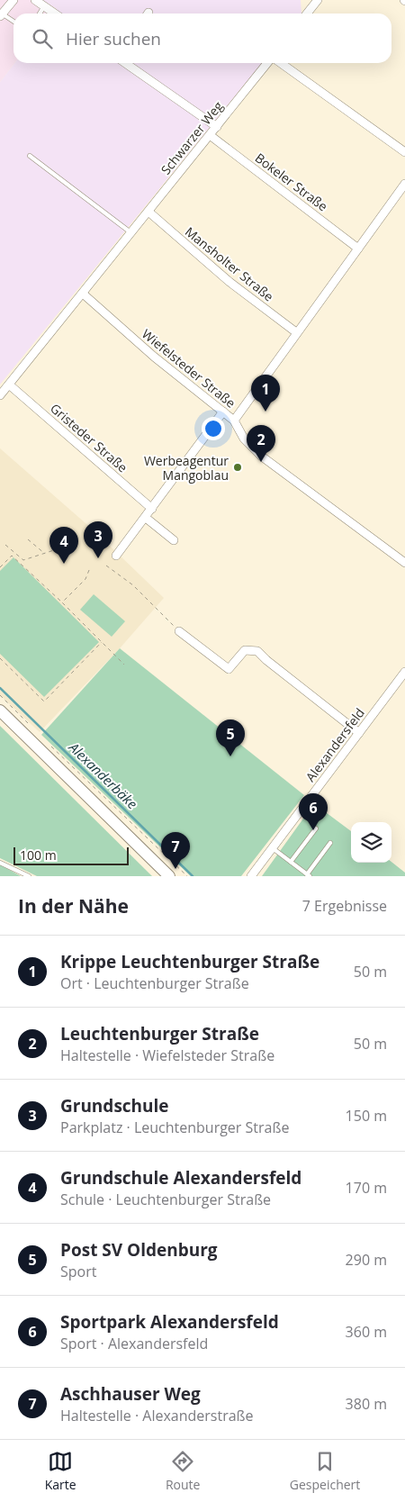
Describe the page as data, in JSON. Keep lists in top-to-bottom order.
{
  "streets": {
    "street": [
      "Schwarzer Weg",
      "Bokeler Straße",
      "Mansholter Straße",
      "Wiefelsteder Straße",
      "Gristeder Straße",
      "Alexandersfeld"
    ]
  },
  "crossings": [
    ["Schwarzer Weg", "Bokeler Straße"],
    ["Schwarzer Weg", "Mansholter Straße"],
    ["Schwarzer Weg", "Wiefelsteder Straße"],
    ["Schwarzer Weg", "Gristeder Straße"]
  ],
  "water": ["Alexanderbäke"],
  "places": ["Werbeagentur Mangoblau"],
  "scale_bar": "100 m",
  "page": {
    "search": "Hier suchen",
    "pins": [
      "1",
      "2",
      "3",
      "4",
      "5",
      "6",
      "7"
    ],
    "scale": "100 m",
    "heading": ["In der Nähe", "7 Ergebnisse"],
    "list": [
      {
        "mark": "1",
        "name": "Krippe Leuchtenburger Straße",
        "note": "Ort · Leuchtenburger Straße",
        "value": "50 m"
      },
      {
        "mark": "2",
        "name": "Leuchtenburger Straße",
        "note": "Haltestelle · Wiefelsteder Straße",
        "value": "50 m"
      },
      {
        "mark": "3",
        "name": "Grundschule",
        "note": "Parkplatz · Leuchtenburger Straße",
        "value": "150 m"
      },
      {
        "mark": "4",
        "name": "Grundschule Alexandersfeld",
        "note": "Schule · Leuchtenburger Straße",
        "value": "170 m"
      },
      {
        "mark": "5",
        "name": "Post SV Oldenburg",
        "note": "Sport",
        "value": "290 m"
      },
      {
        "mark": "6",
        "name": "Sportpark Alexandersfeld",
        "note": "Sport · Alexandersfeld",
        "value": "360 m"
      },
      {
        "mark": "7",
        "name": "Aschhauser Weg",
        "note": "Haltestelle · Alexanderstraße",
        "value": "380 m"
      }
    ],
    "nav": ["Karte", "Route", "Gespeichert"]
  }
}
